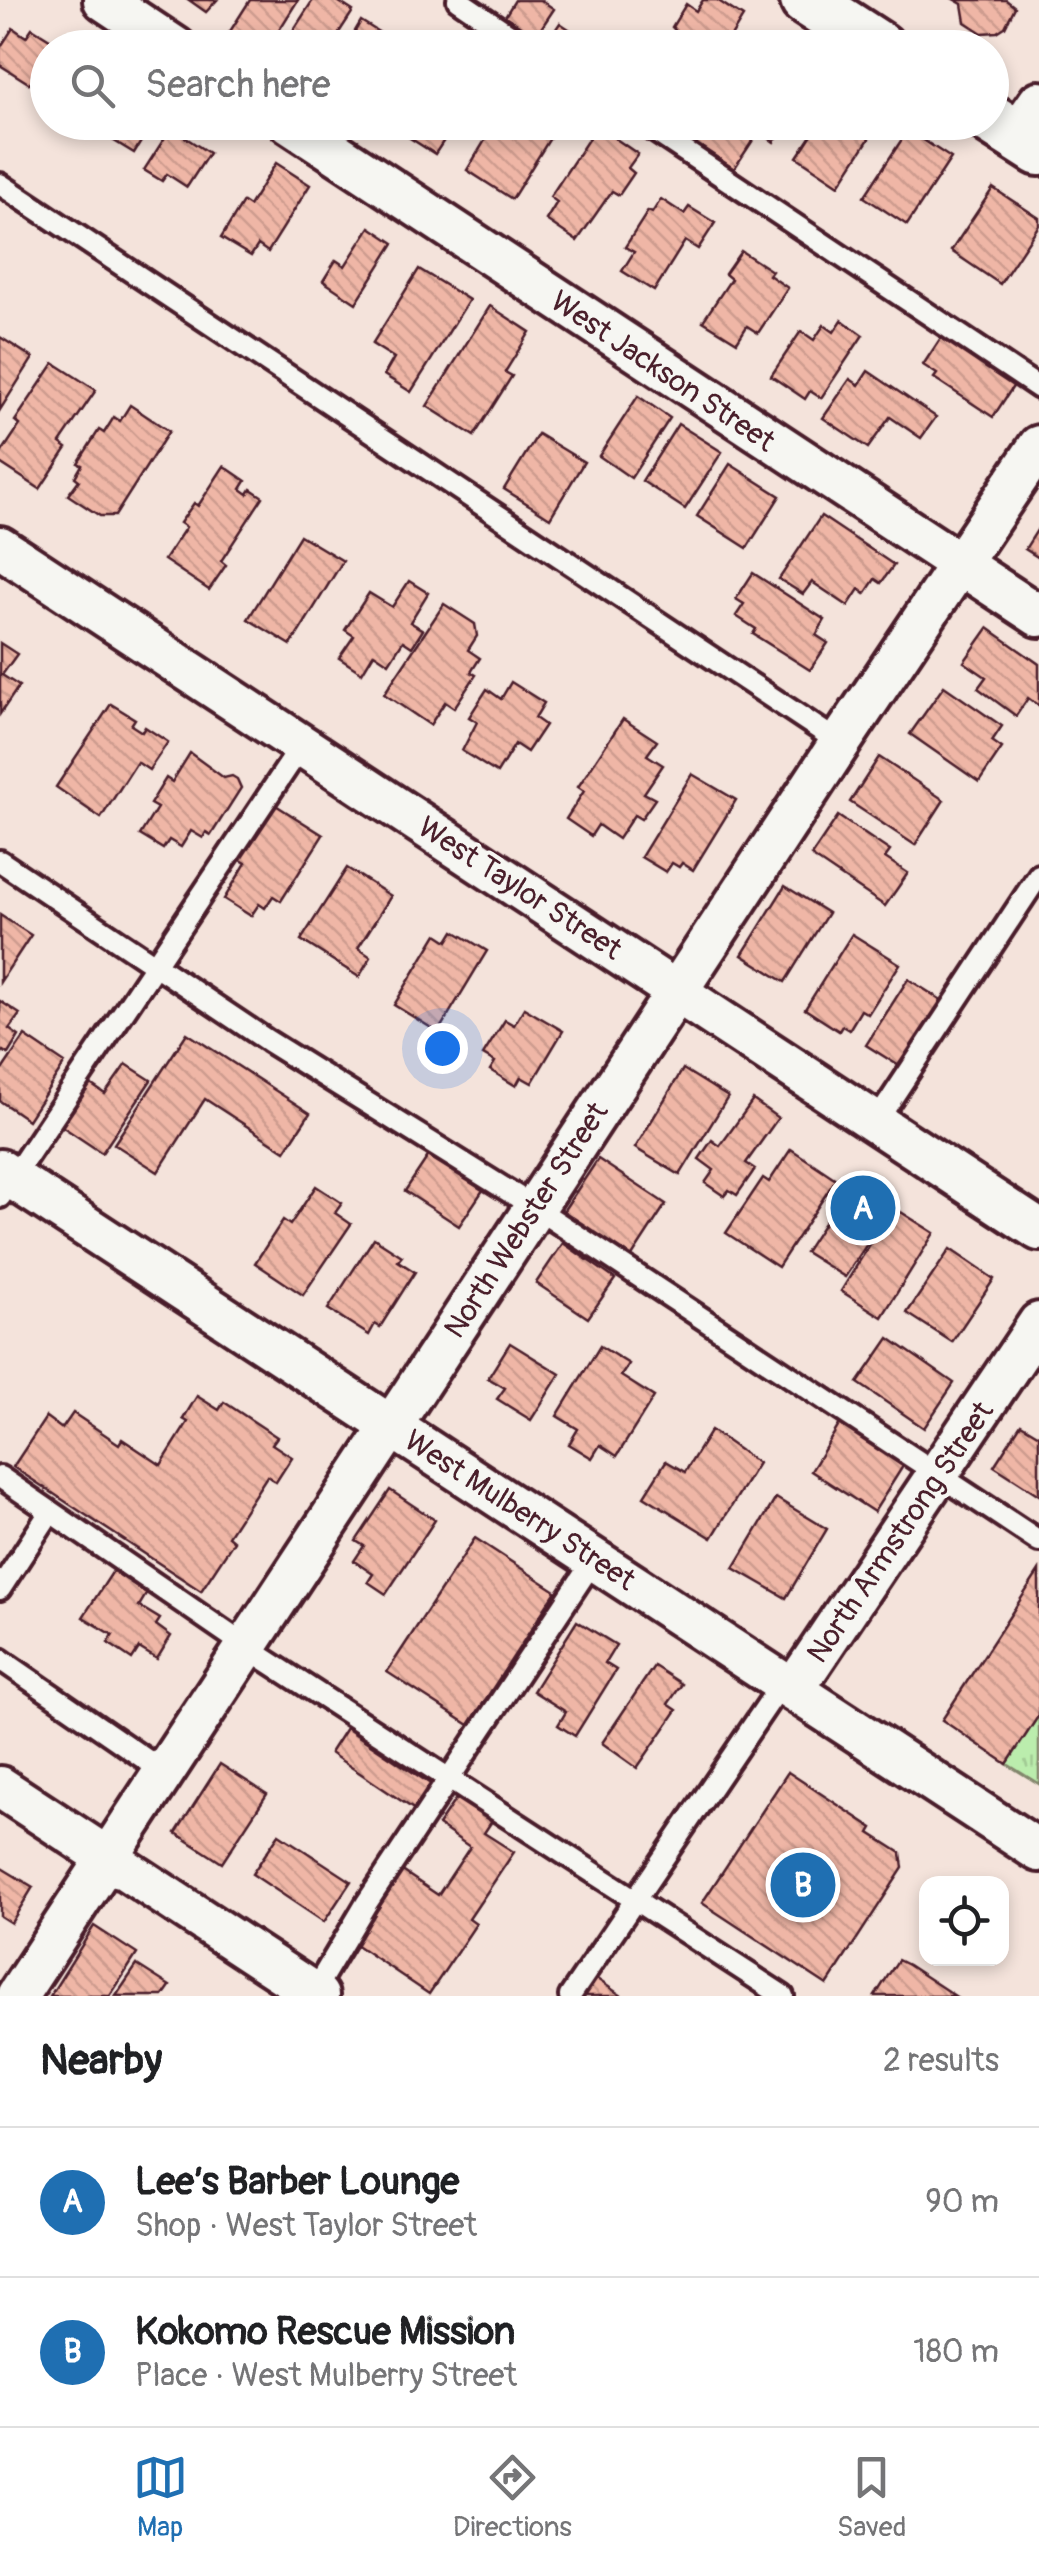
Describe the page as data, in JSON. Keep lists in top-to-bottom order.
{
  "streets": {
    "street": [
      "West Jackson Street",
      "West Taylor Street",
      "North Webster Street",
      "West Mulberry Street",
      "North Armstrong Street"
    ]
  },
  "crossings": [
    ["West Jackson Street", "North Webster Street"],
    ["West Taylor Street", "North Webster Street"],
    ["North Webster Street", "West Mulberry Street"],
    ["West Mulberry Street", "North Armstrong Street"]
  ],
  "page": {
    "search": "Search here",
    "pins": ["A", "B"],
    "heading": ["Nearby", "2 results"],
    "list": [
      {
        "mark": "A",
        "name": "Lee’s Barber Lounge",
        "note": "Shop · West Taylor Street",
        "value": "90 m"
      },
      {
        "mark": "B",
        "name": "Kokomo Rescue Mission",
        "note": "Place · West Mulberry Street",
        "value": "180 m"
      }
    ],
    "nav": ["Map", "Directions", "Saved"]
  }
}
